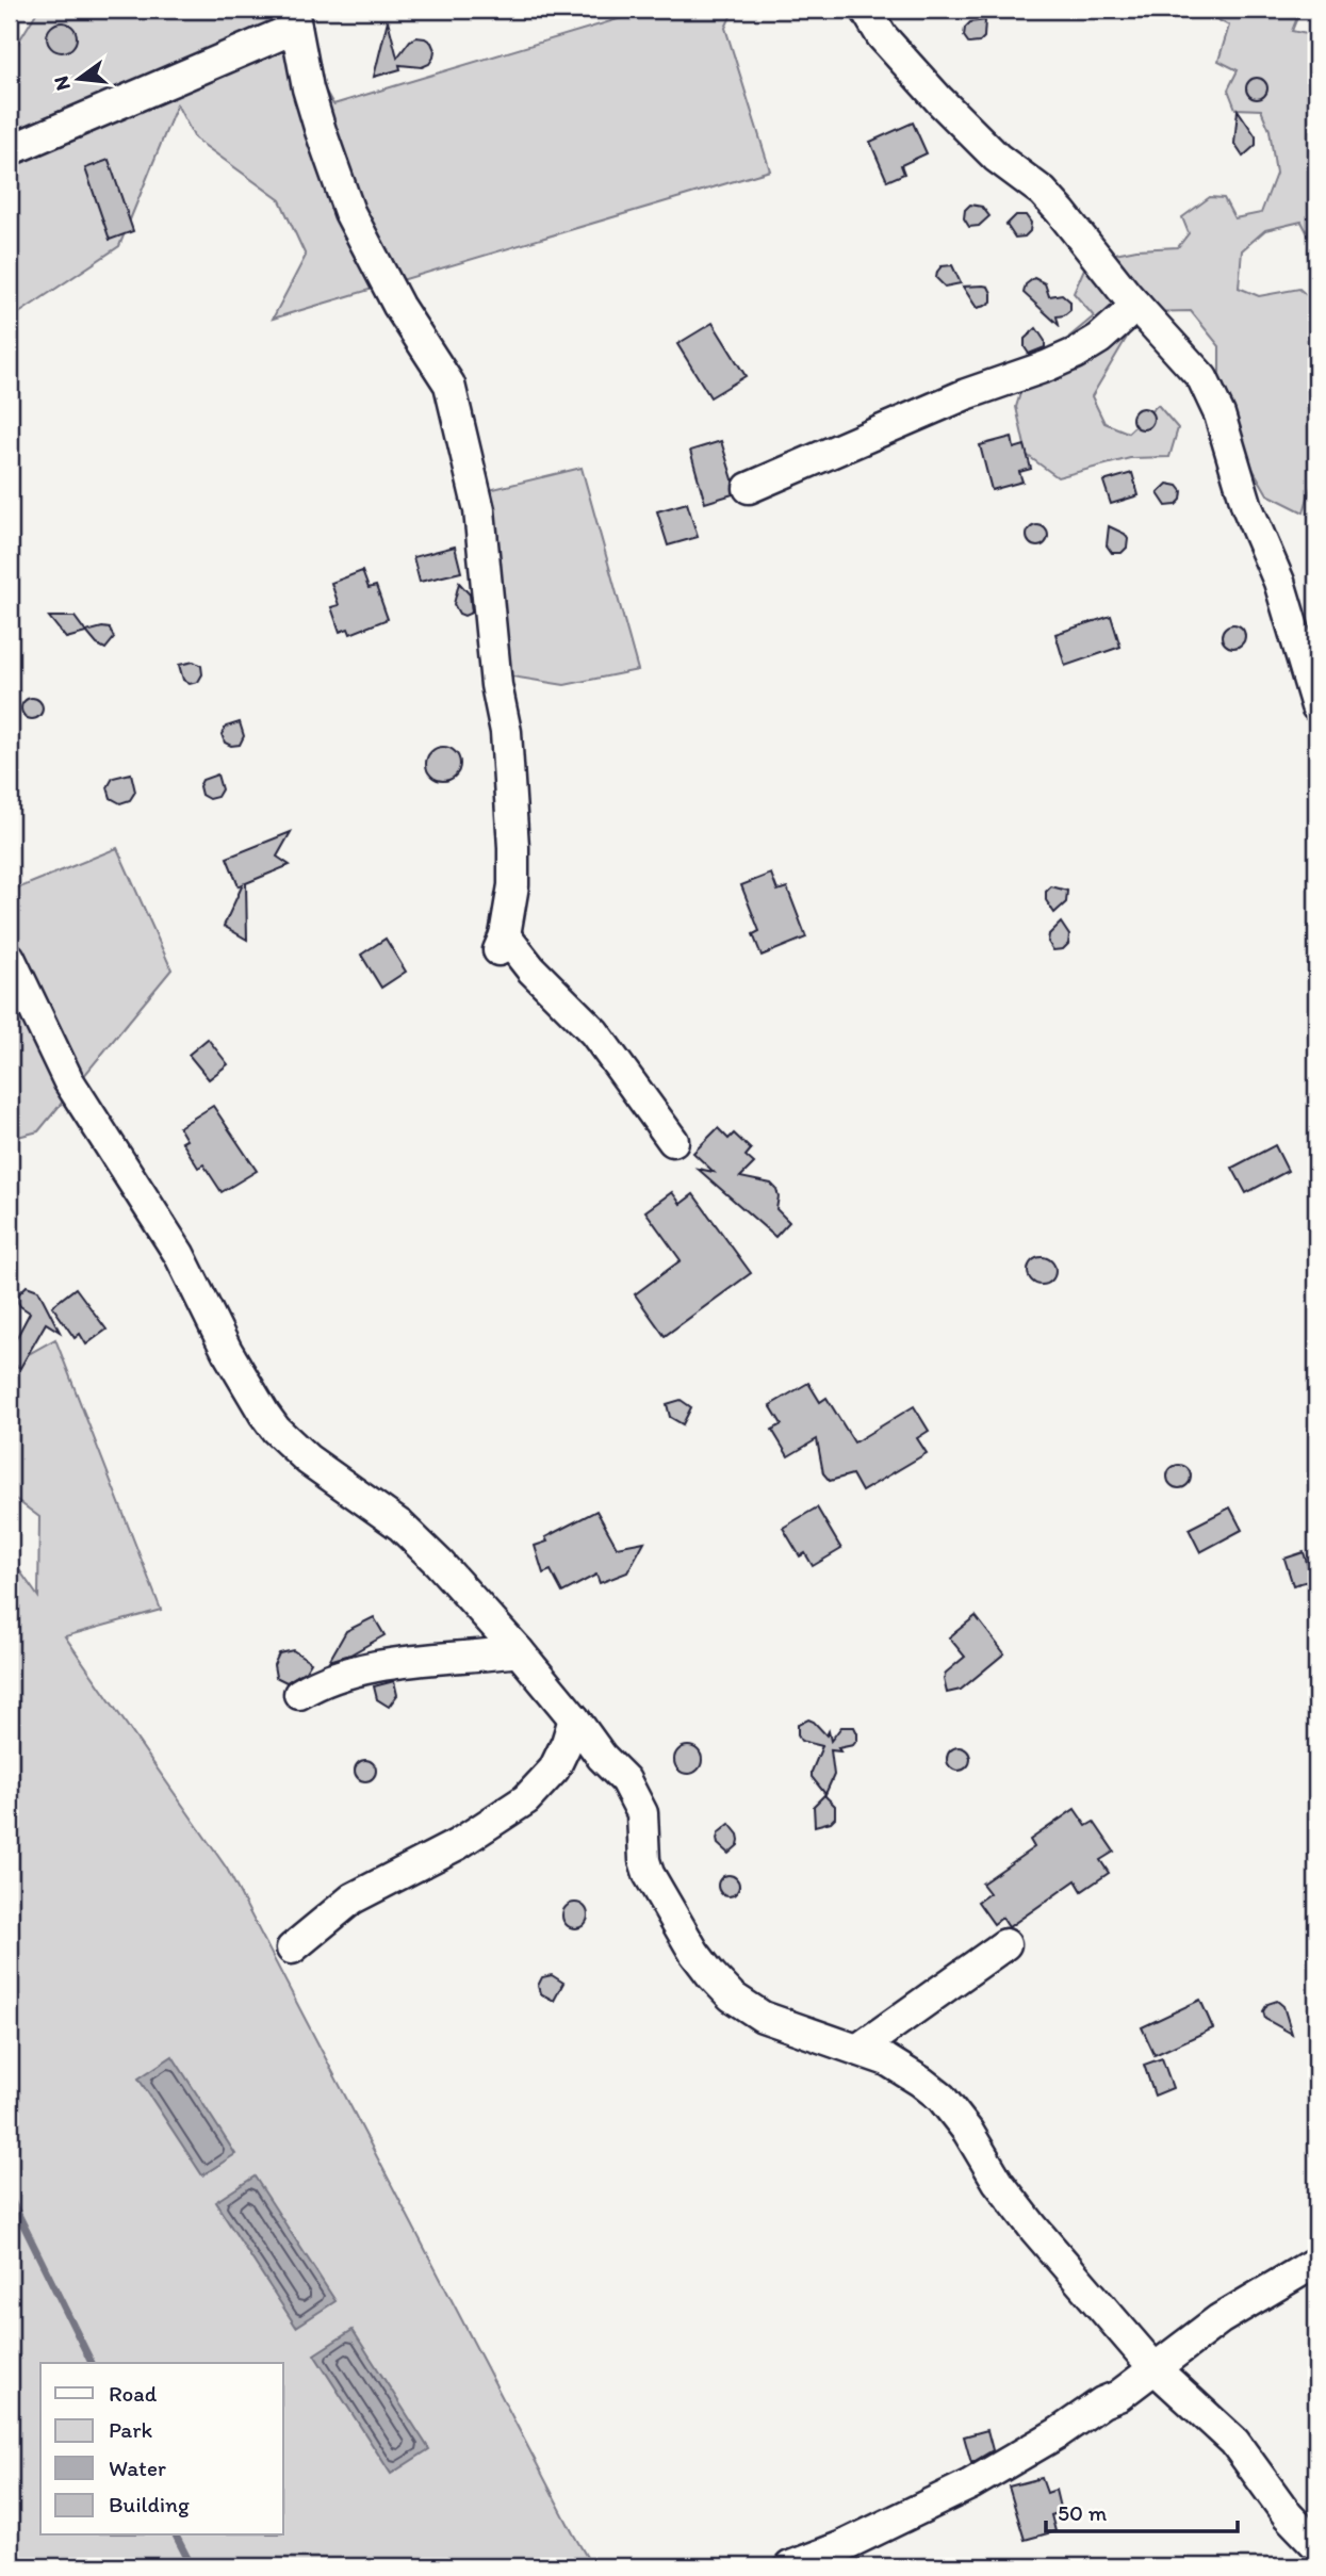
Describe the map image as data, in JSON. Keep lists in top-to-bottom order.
{
  "legend": [
    "Road",
    "Park",
    "Water",
    "Building"
  ],
  "scale_bar": "50 m",
  "north": "left"
}
